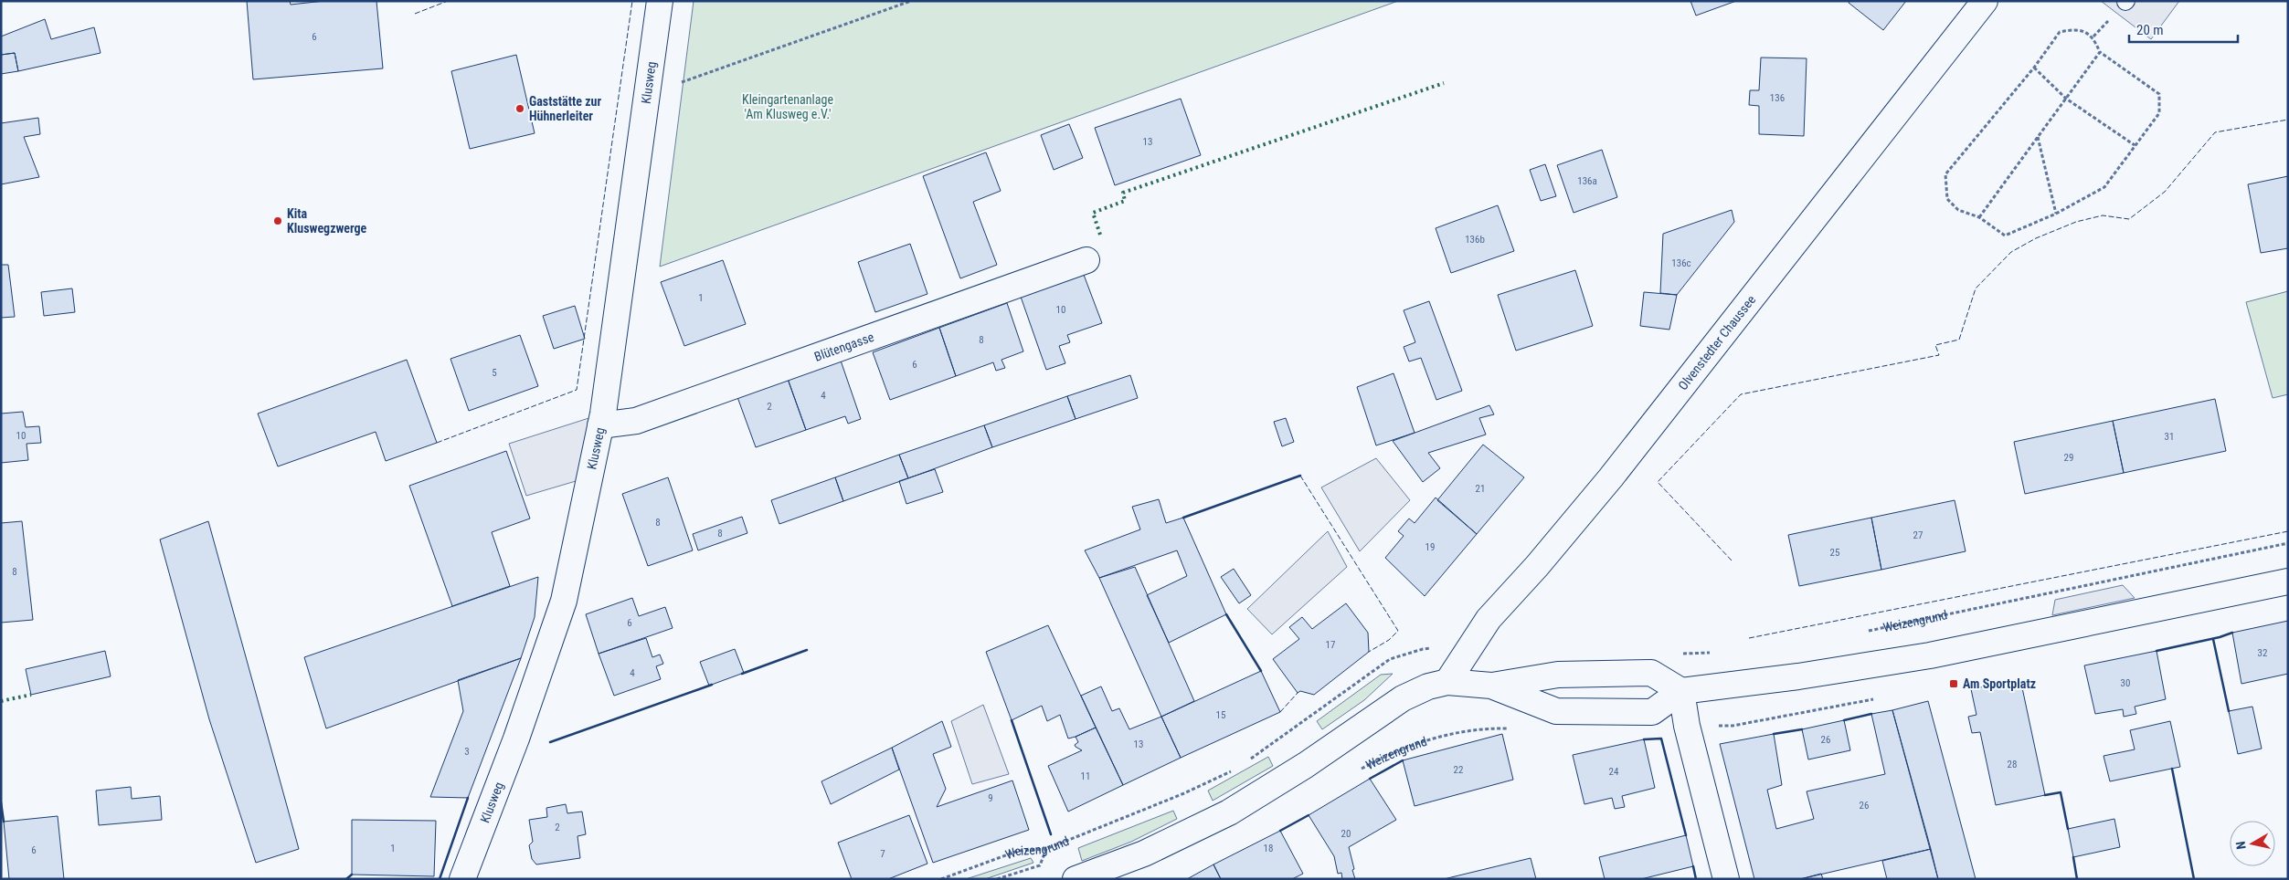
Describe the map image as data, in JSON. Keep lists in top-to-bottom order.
{
  "streets": {
    "street": ["Klusweg", "Olvenstedter Chaussee", "Blütengasse"],
    "path": ["Weizengrund"]
  },
  "crossings": [
    ["Klusweg", "Blütengasse"]
  ],
  "parks": ["Kleingartenanlage 'Am Klusweg e.V.'"],
  "places": {
    "other": ["Gaststätte zur Hühnerleiter", "Kita Kluswegzwerge"],
    "transit": ["Am Sportplatz"]
  },
  "house_numbers": [
    "6",
    "136",
    "13",
    "136a",
    "136b",
    "136c",
    "1",
    "10",
    "8",
    "6",
    "5",
    "4",
    "2",
    "10",
    "31",
    "29",
    "21",
    "8",
    "8",
    "27",
    "19",
    "25",
    "8",
    "6",
    "17",
    "32",
    "4",
    "30",
    "15",
    "26",
    "13",
    "3",
    "28",
    "22",
    "24",
    "11",
    "9",
    "26",
    "2",
    "20",
    "1",
    "18",
    "6",
    "7"
  ],
  "scale_bar": "20 m",
  "north": "left"
}
